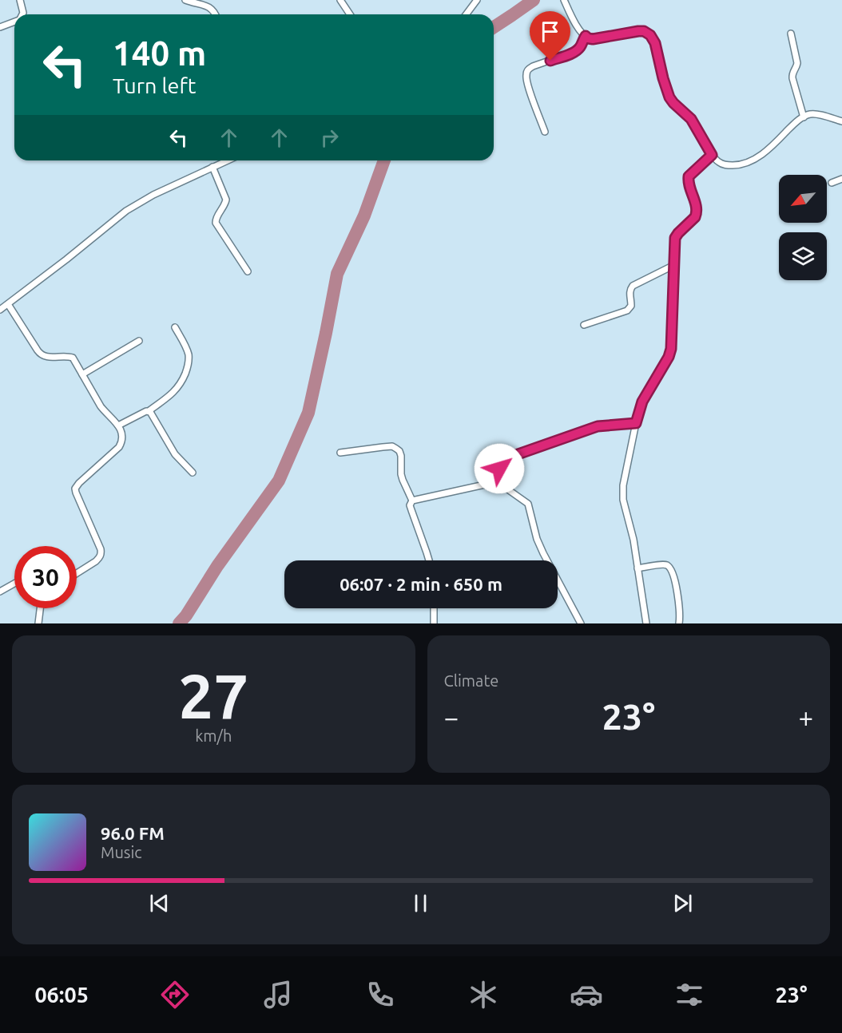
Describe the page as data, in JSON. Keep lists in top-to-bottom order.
{
  "north": "bottom left",
  "page": {
    "turn": ["140 m", "Turn left"],
    "limit": "30",
    "trip": "06:07 · 2 min · 650 m",
    "tile": [
      ["27", "km/h"],
      "Climate"
    ],
    "heat": ["−", "23°", "+"],
    "song": ["96.0 FM", "Music"],
    "tabs": ["06:05", "23°"]
  }
}
